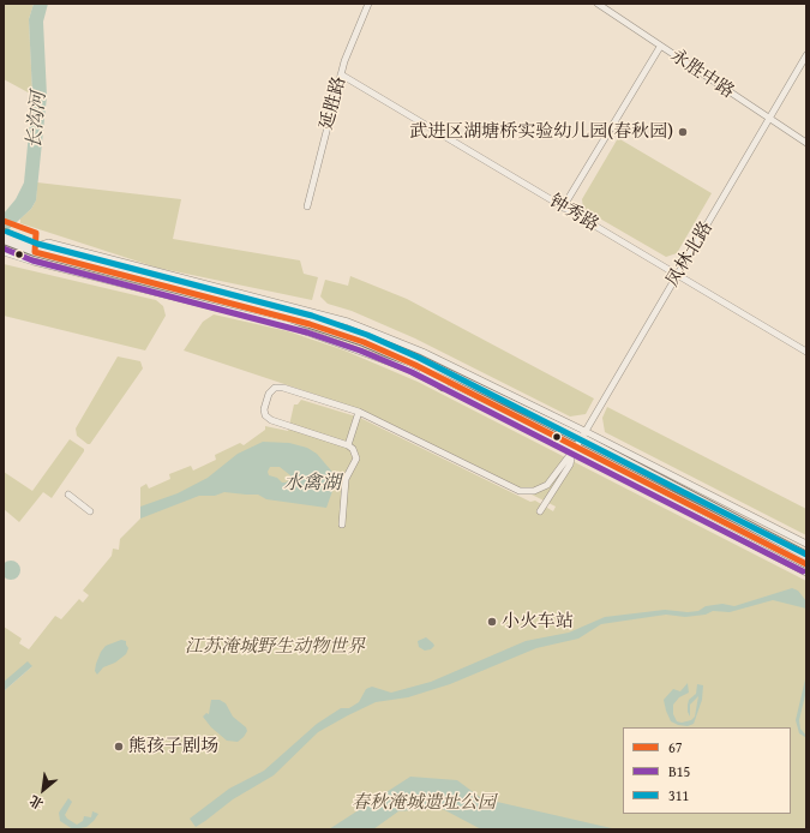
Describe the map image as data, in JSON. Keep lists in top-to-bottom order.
{
  "streets": {
    "street": [
      "永胜中路",
      "延胜路",
      "钟秀路",
      "凤林北路"
    ]
  },
  "crossings": [
    ["永胜中路", "凤林北路"],
    ["延胜路", "钟秀路"],
    ["钟秀路", "凤林北路"]
  ],
  "water": ["长沟河", "水禽湖"],
  "parks": ["江苏淹城野生动物世界", "春秋淹城遗址公园"],
  "places": ["武进区湖塘桥实验幼儿园(春秋园)", "小火车站", "熊孩子剧场"],
  "lines": ["transit line 67", "transit line 311", "transit line B15"],
  "legend": ["67", "B15", "311"],
  "north": "bottom left"
}
